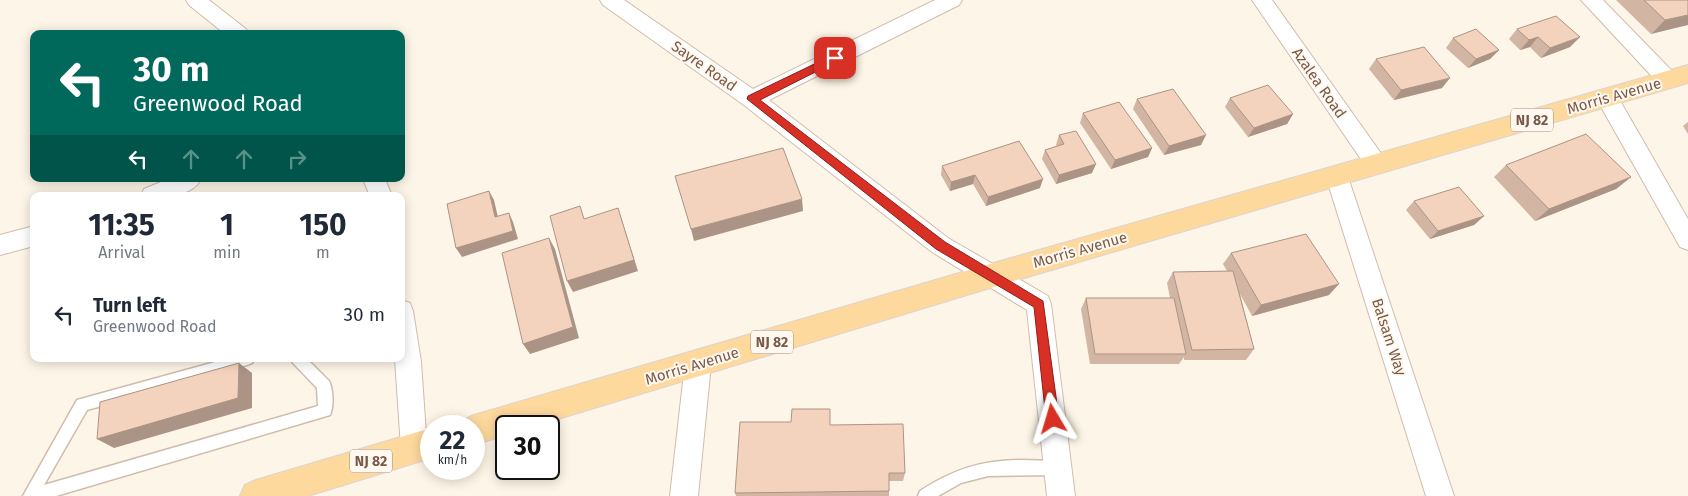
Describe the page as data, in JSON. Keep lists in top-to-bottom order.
{
  "streets": {
    "main road": ["Morris Avenue", "NJ 82"],
    "street": ["Sayre Road", "Azalea Road", "Balsam Way"]
  },
  "crossings": [
    ["Sayre Road", "Morris Avenue"],
    ["Azalea Road", "Morris Avenue"],
    ["Morris Avenue", "Balsam Way"]
  ],
  "page": {
    "turn": ["30 m", "Greenwood Road"],
    "eta": [
      "11:35",
      "Arrival",
      "1",
      "min",
      "150",
      "m"
    ],
    "list": [
      {
        "name": "Turn left",
        "note": "Greenwood Road",
        "value": "30 m"
      }
    ],
    "speed": "22 km/h",
    "limit": "30"
  }
}
